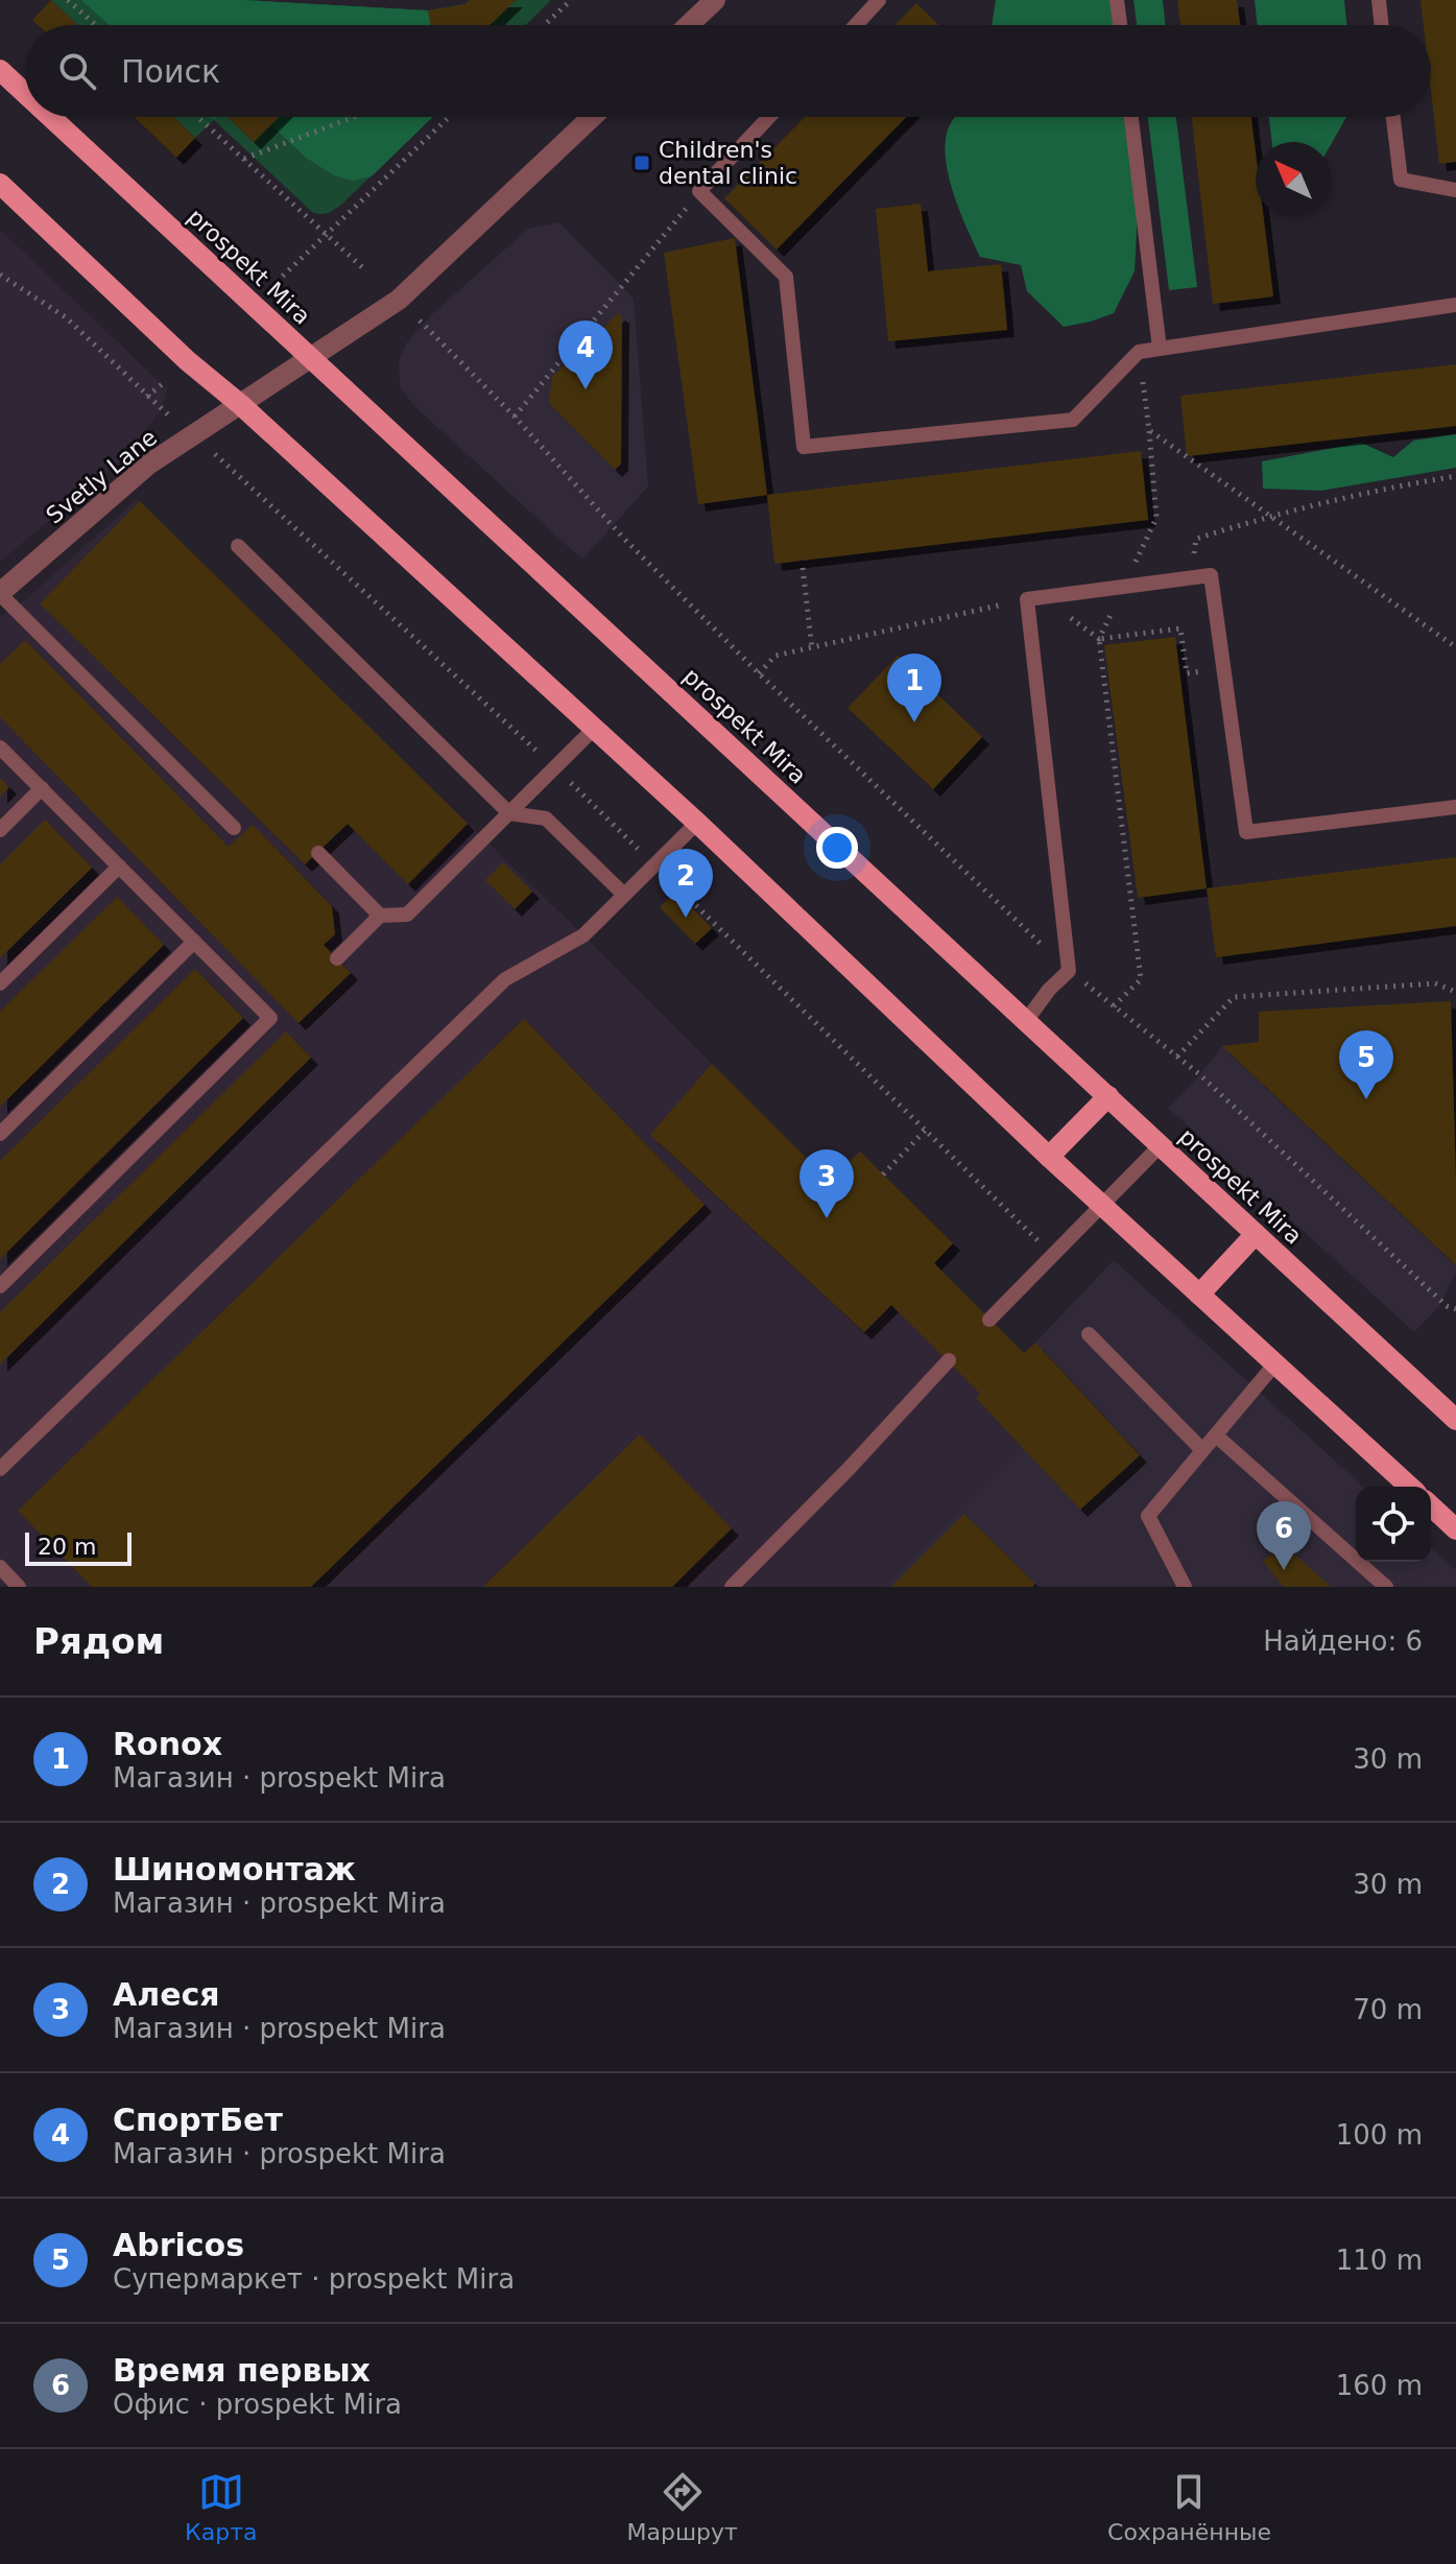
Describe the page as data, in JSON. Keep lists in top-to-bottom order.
{
  "streets": {
    "main road": ["prospekt Mira"],
    "street": ["Svetly Lane"]
  },
  "crossings": [
    ["prospekt Mira", "Svetly Lane"]
  ],
  "places": {
    "transit": ["Children's dental clinic"]
  },
  "scale_bar": "20 m",
  "north": "top left",
  "page": {
    "search": "Поиск",
    "pins": [
      "4",
      "1",
      "2",
      "5",
      "3",
      "6"
    ],
    "scale": "20 m",
    "heading": ["Рядом", "Найдено: 6"],
    "list": [
      {
        "mark": "1",
        "name": "Ronox",
        "note": "Магазин · prospekt Mira",
        "value": "30 m"
      },
      {
        "mark": "2",
        "name": "Шиномонтаж",
        "note": "Магазин · prospekt Mira",
        "value": "30 m"
      },
      {
        "mark": "3",
        "name": "Алеся",
        "note": "Магазин · prospekt Mira",
        "value": "70 m"
      },
      {
        "mark": "4",
        "name": "СпортБет",
        "note": "Магазин · prospekt Mira",
        "value": "100 m"
      },
      {
        "mark": "5",
        "name": "Abricos",
        "note": "Супермаркет · prospekt Mira",
        "value": "110 m"
      },
      {
        "mark": "6",
        "name": "Время первых",
        "note": "Офис · prospekt Mira",
        "value": "160 m"
      }
    ],
    "nav": ["Карта", "Маршрут", "Сохранённые"]
  }
}
